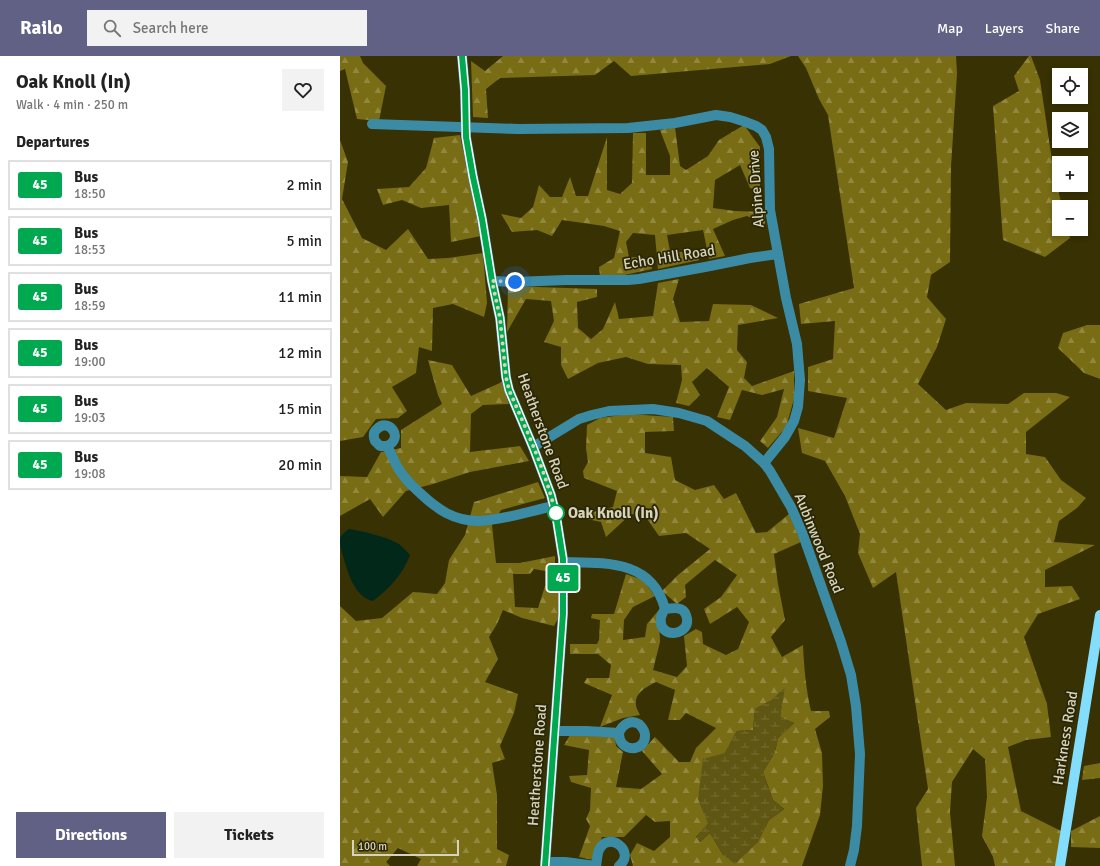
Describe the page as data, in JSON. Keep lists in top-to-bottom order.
{
  "streets": {
    "main road": ["Harkness Road"],
    "street": [
      "Alpine Drive",
      "Echo Hill Road",
      "Heatherstone Road",
      "Aubinwood Road"
    ]
  },
  "crossings": [
    ["Alpine Drive", "Echo Hill Road"],
    ["Alpine Drive", "Heatherstone Road"],
    ["Alpine Drive", "Aubinwood Road"],
    ["Echo Hill Road", "Heatherstone Road"],
    ["Heatherstone Road", "Aubinwood Road"]
  ],
  "places": ["Oak Knoll (In)"],
  "lines": ["bus line 45"],
  "scale_bar": "100 m",
  "page": {
    "header": "Railo",
    "search": "Search here",
    "nav": ["Map", "Layers", "Share"],
    "heading": [
      ["Oak Knoll (In)", "Walk · 4 min · 250 m"],
      "Departures"
    ],
    "on_map": "45",
    "map_buttons": ["+", "−"],
    "list": [
      {
        "mark": "45",
        "name": "Bus",
        "note": "18:50",
        "value": "2 min"
      },
      {
        "mark": "45",
        "name": "Bus",
        "note": "18:53",
        "value": "5 min"
      },
      {
        "mark": "45",
        "name": "Bus",
        "note": "18:59",
        "value": "11 min"
      },
      {
        "mark": "45",
        "name": "Bus",
        "note": "19:00",
        "value": "12 min"
      },
      {
        "mark": "45",
        "name": "Bus",
        "note": "19:03",
        "value": "15 min"
      },
      {
        "mark": "45",
        "name": "Bus",
        "note": "19:08",
        "value": "20 min"
      }
    ],
    "buttons": ["Directions", "Tickets"],
    "scale": "100 m"
  }
}
